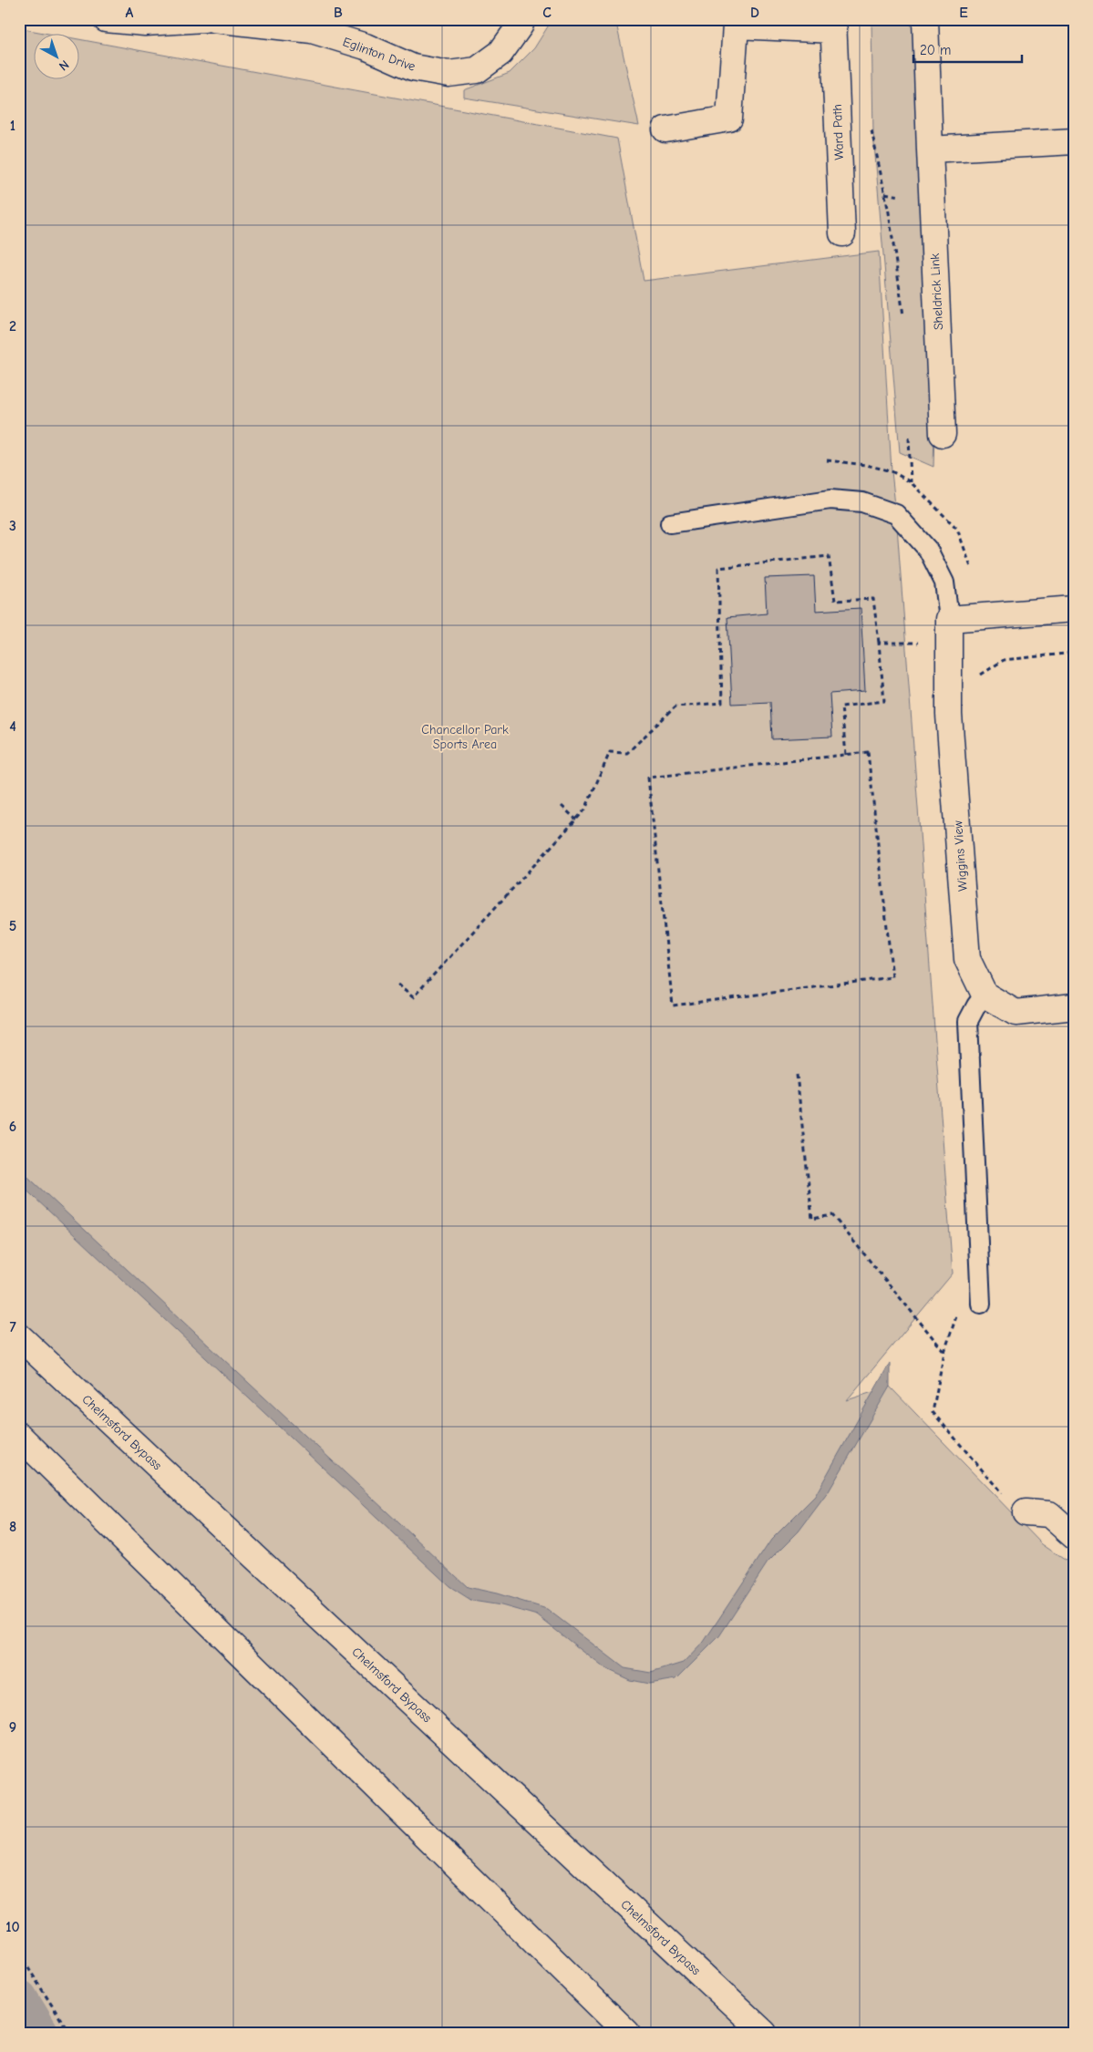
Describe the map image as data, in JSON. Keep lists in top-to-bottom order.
{
  "streets": {
    "main road": [
      "Eglinton Drive",
      "Ward Path",
      "Sheldrick Link",
      "Wiggins View",
      "Chelmsford Bypass"
    ]
  },
  "parks": ["Chancellor Park Sports Area"],
  "scale_bar": "20 m",
  "north": "bottom right",
  "grid": {
    "columns": [
      "A",
      "B",
      "C",
      "D",
      "E"
    ],
    "rows": [
      "1",
      "2",
      "3",
      "4",
      "5",
      "6",
      "7",
      "8",
      "9",
      "10"
    ]
  }
}
